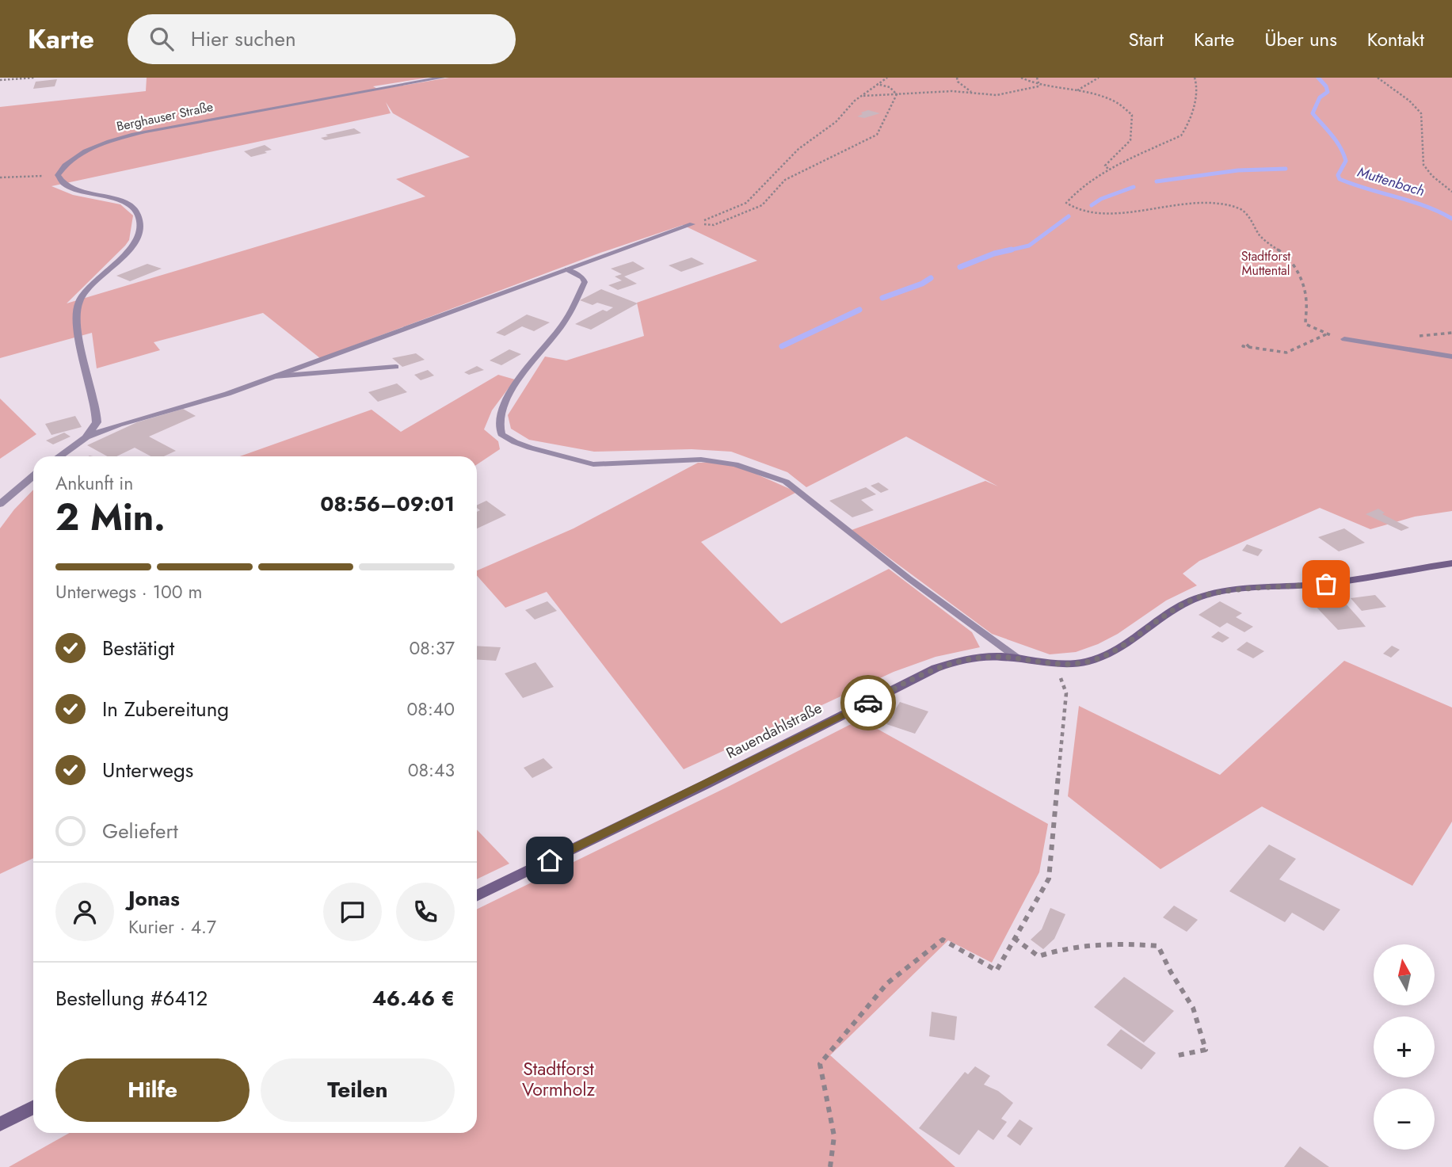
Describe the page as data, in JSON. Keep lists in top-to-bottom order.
{
  "streets": {
    "street": ["Berghauser Straße", "Rauendahlstraße"]
  },
  "water": ["Muttenbach"],
  "parks": ["Stadtforst Muttental", "Stadtforst Vormholz"],
  "north": "top",
  "page": {
    "header": "Karte",
    "search": "Hier suchen",
    "nav": [
      "Start",
      "Karte",
      "Über uns",
      "Kontakt"
    ],
    "heading": ["2 Min.", "Ankunft in", "08:56–09:01"],
    "panel": [
      "Jonas",
      "Kurier · 4.7",
      "Bestellung #6412",
      "46.46 €"
    ],
    "bar": "Unterwegs · 100 m",
    "list": [
      ["Bestätigt", "08:37"],
      ["In Zubereitung", "08:40"],
      ["Unterwegs", "08:43"],
      "Geliefert"
    ],
    "map_buttons": ["+", "−"],
    "buttons": ["Hilfe", "Teilen"]
  }
}
